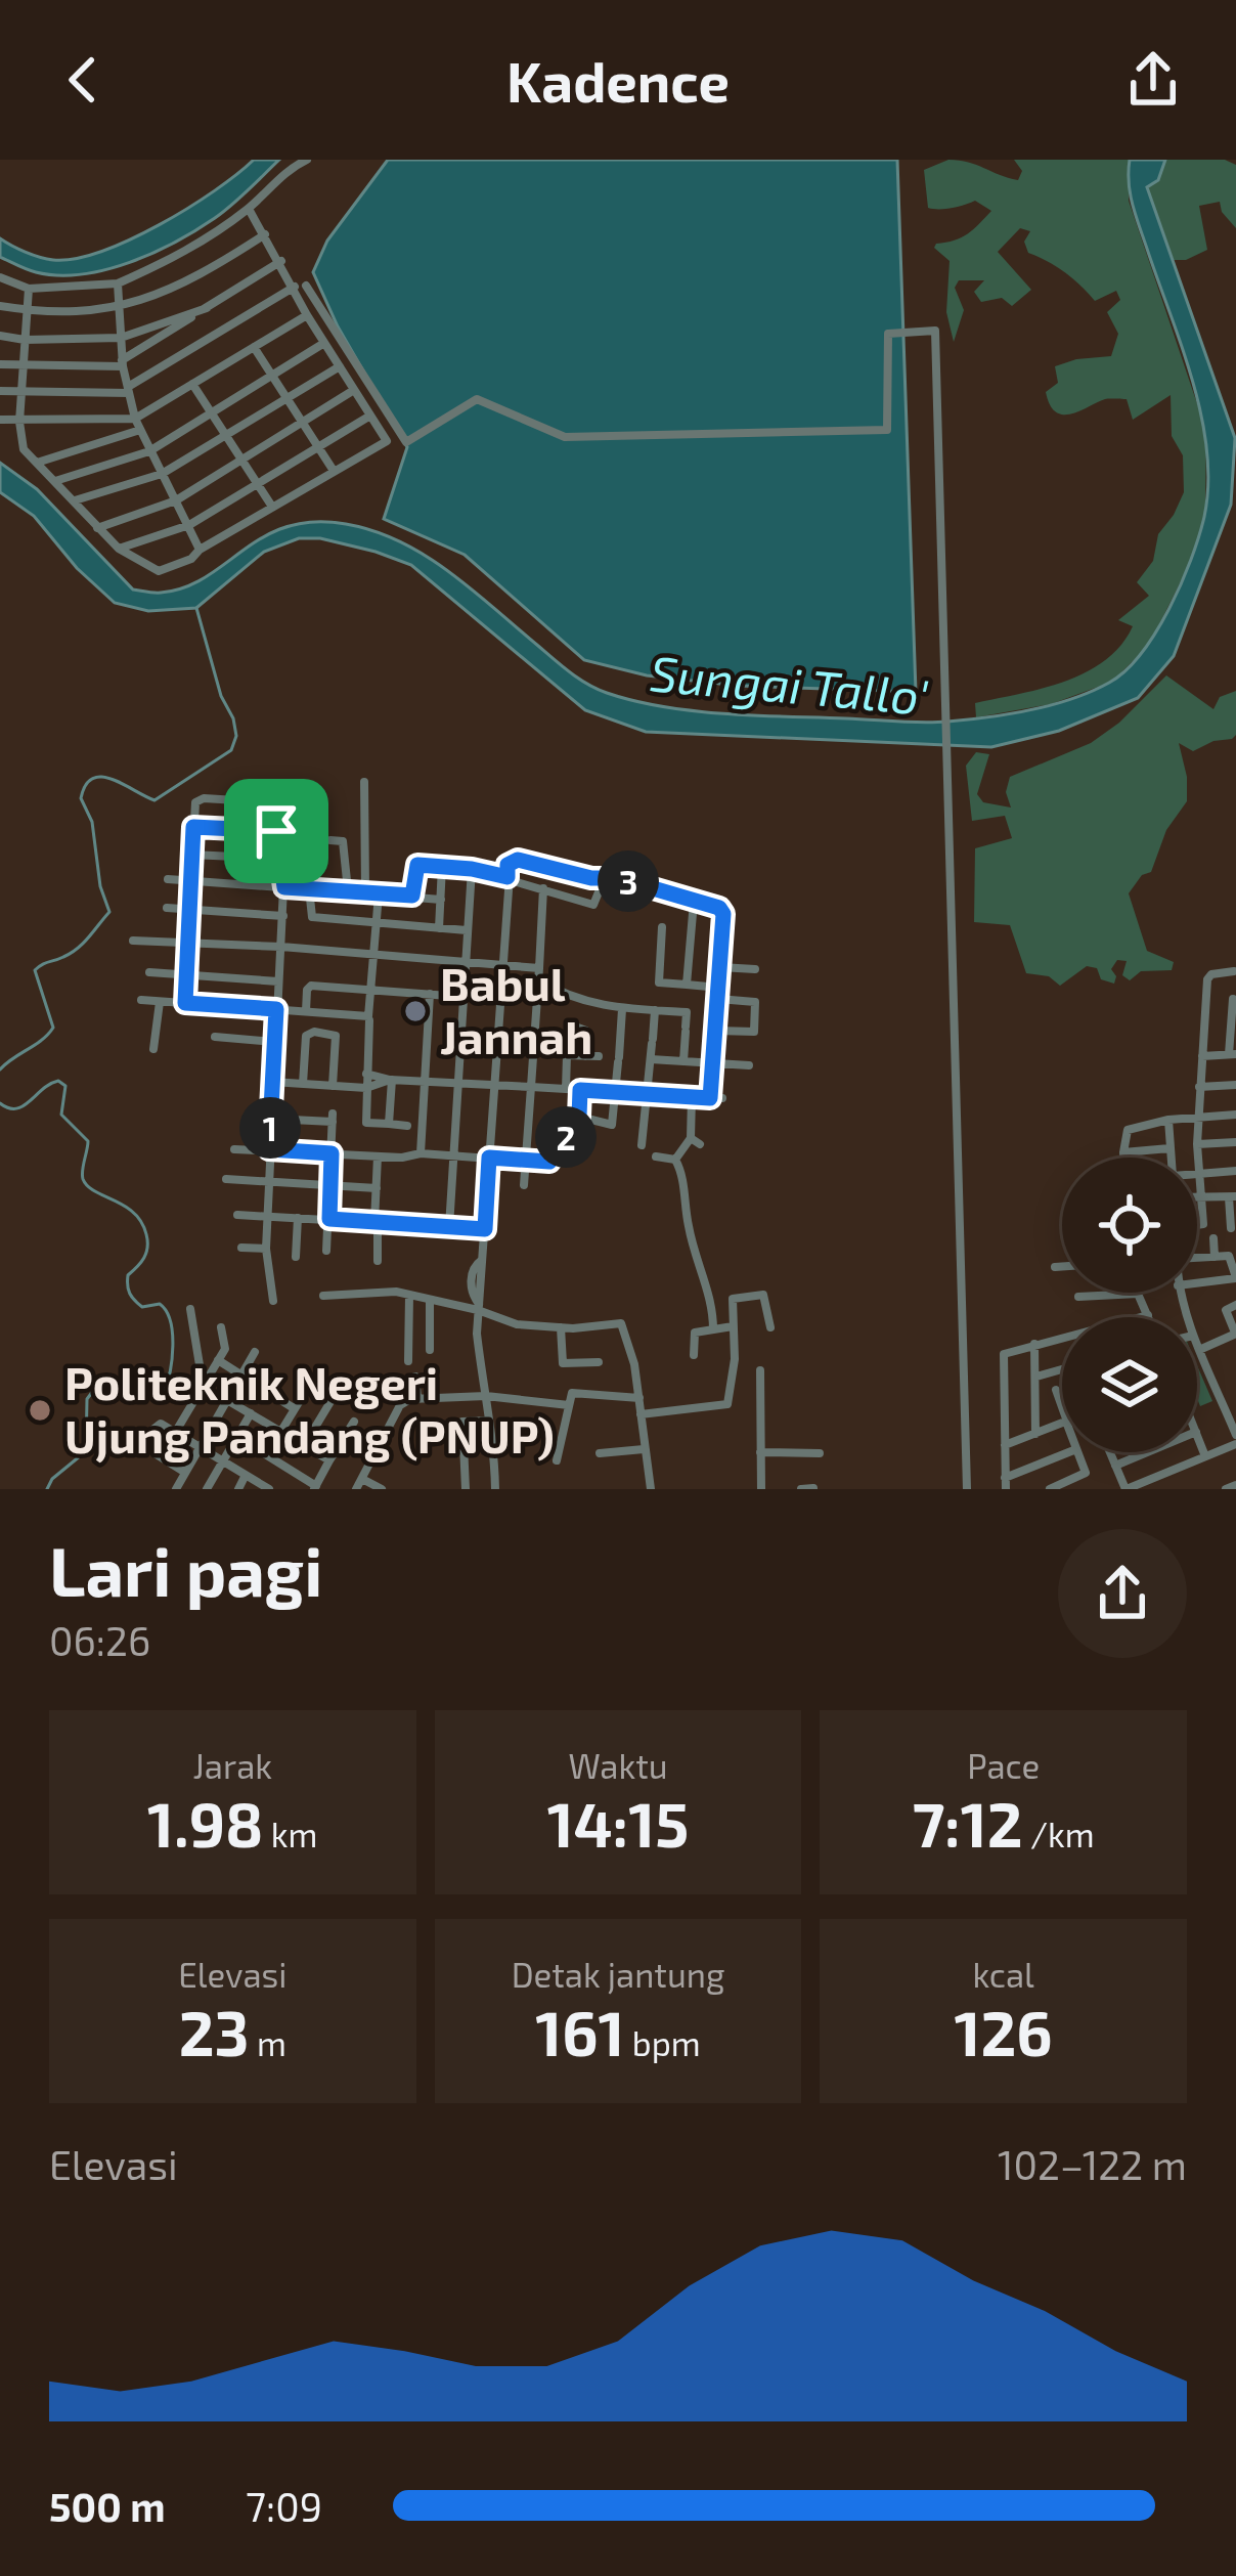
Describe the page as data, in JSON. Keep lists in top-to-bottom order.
{
  "water": ["Sungai Tallo'"],
  "places": ["Babul Jannah", "Politeknik Negeri Ujung Pandang (PNUP)"],
  "page": {
    "header": "Kadence",
    "pins": ["3", "1", "2"],
    "heading": ["Lari pagi", "06:26"],
    "stats": [
      ["Jarak", "1.98 km"],
      ["Waktu", "14:15"],
      ["Pace", "7:12 /km"],
      ["Elevasi", "23 m"],
      ["Detak jantung", "161 bpm"],
      ["kcal", "126"]
    ],
    "chart": ["Elevasi", "102–122 m"],
    "list": [
      {
        "name": "500 m",
        "note": "7:09"
      }
    ]
  }
}
